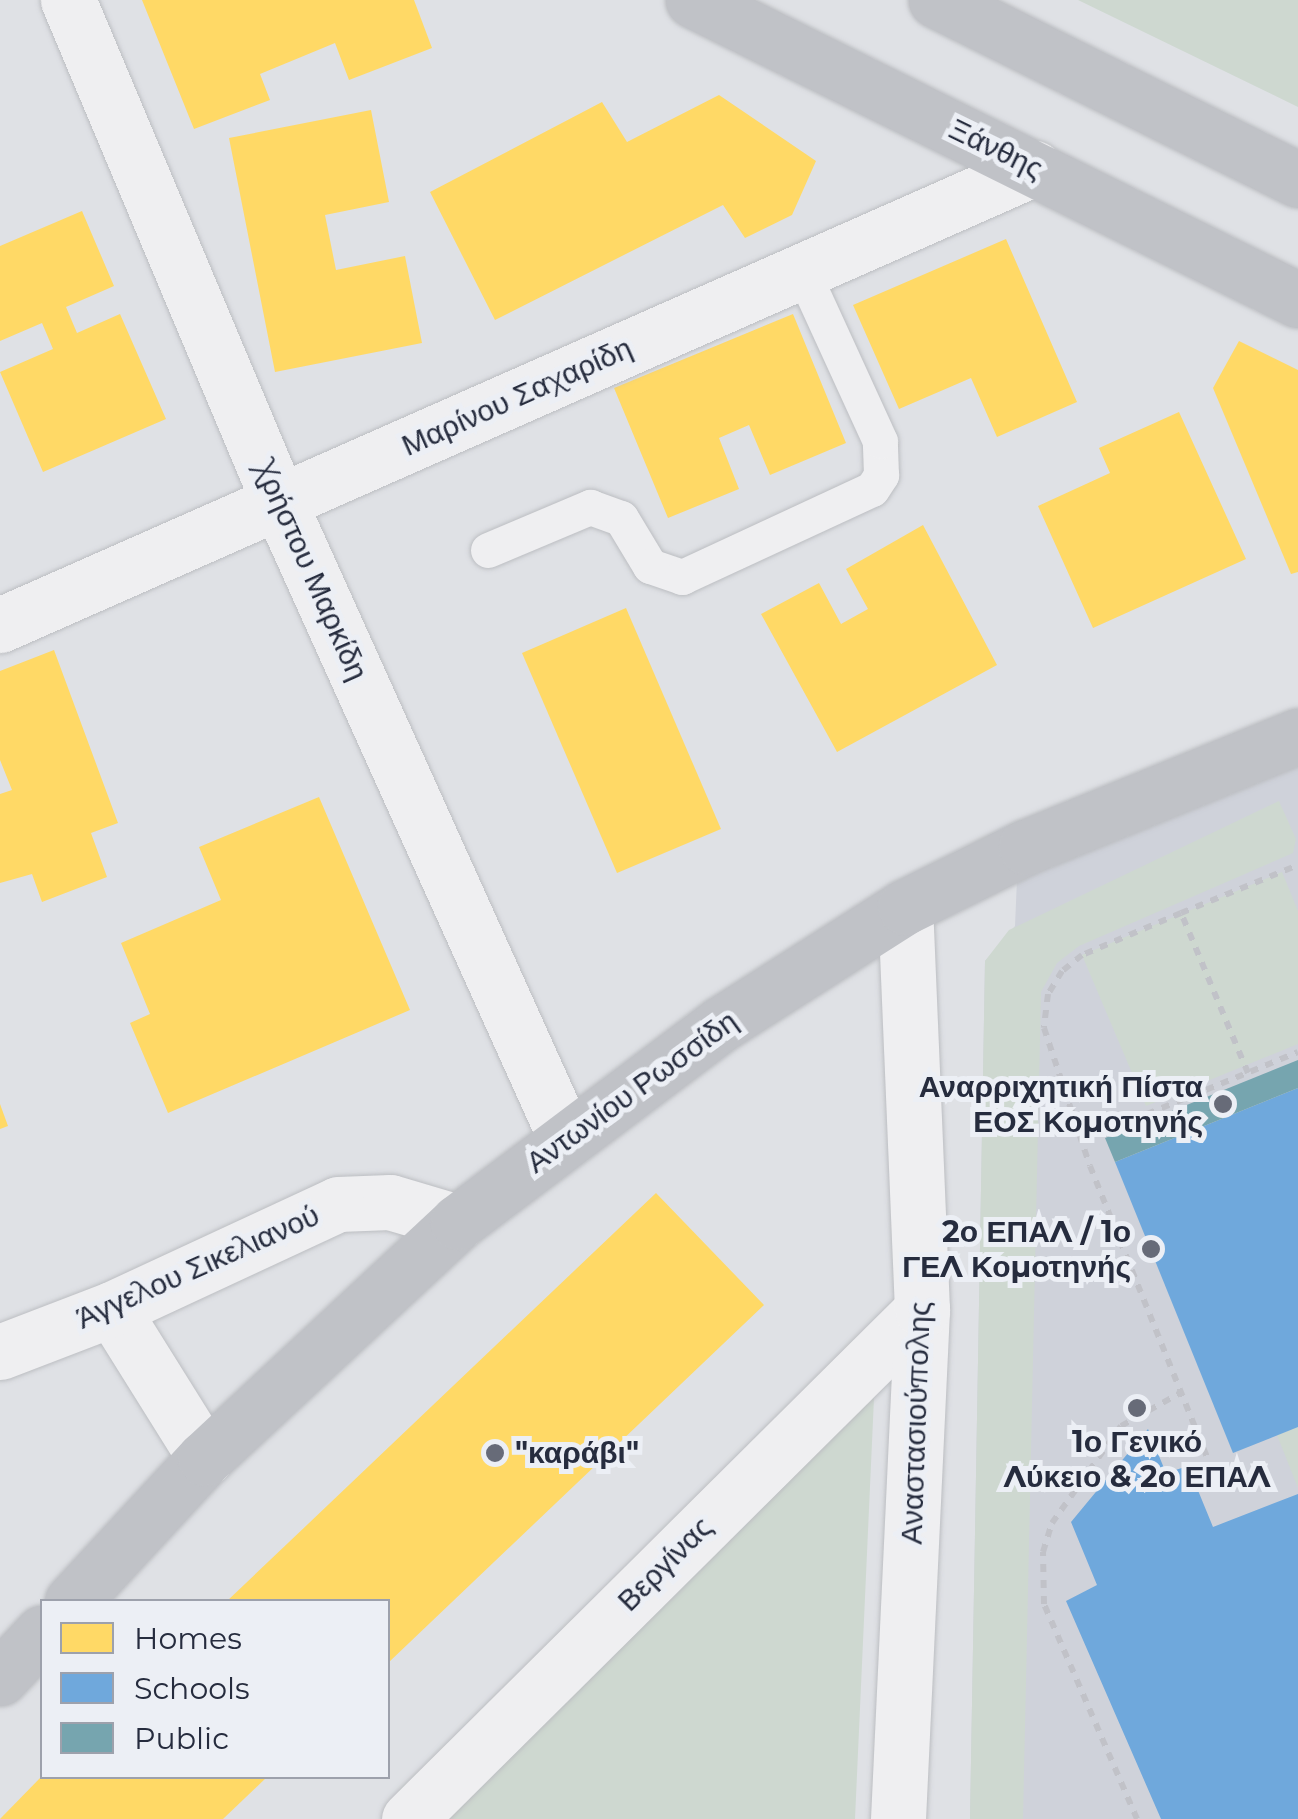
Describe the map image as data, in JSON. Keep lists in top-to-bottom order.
{
  "streets": {
    "street": [
      "Ξάνθης",
      "Μαρίνου Σαχαρίδη",
      "Χρήστου Μαρκίδη",
      "Αντωνίου Ρωσσίδη",
      "Άγγελου Σικελιανού",
      "Αναστασιούπολης",
      "Βεργίνας"
    ]
  },
  "crossings": [
    ["Ξάνθης", "Μαρίνου Σαχαρίδη"],
    ["Μαρίνου Σαχαρίδη", "Χρήστου Μαρκίδη"],
    ["Χρήστου Μαρκίδη", "Αντωνίου Ρωσσίδη"],
    ["Αντωνίου Ρωσσίδη", "Άγγελου Σικελιανού"],
    ["Αντωνίου Ρωσσίδη", "Αναστασιούπολης"],
    ["Αναστασιούπολης", "Βεργίνας"]
  ],
  "places": [
    "Αναρριχητική Πίστα ΕΟΣ Κομοτηνής",
    "2ο ΕΠΑΛ / 1ο ΓΕΛ Κομοτηνής",
    "1ο Γενικό Λύκειο & 2ο ΕΠΑΛ",
    "\"καράβι\""
  ],
  "legend": ["Homes", "Schools", "Public"]
}
